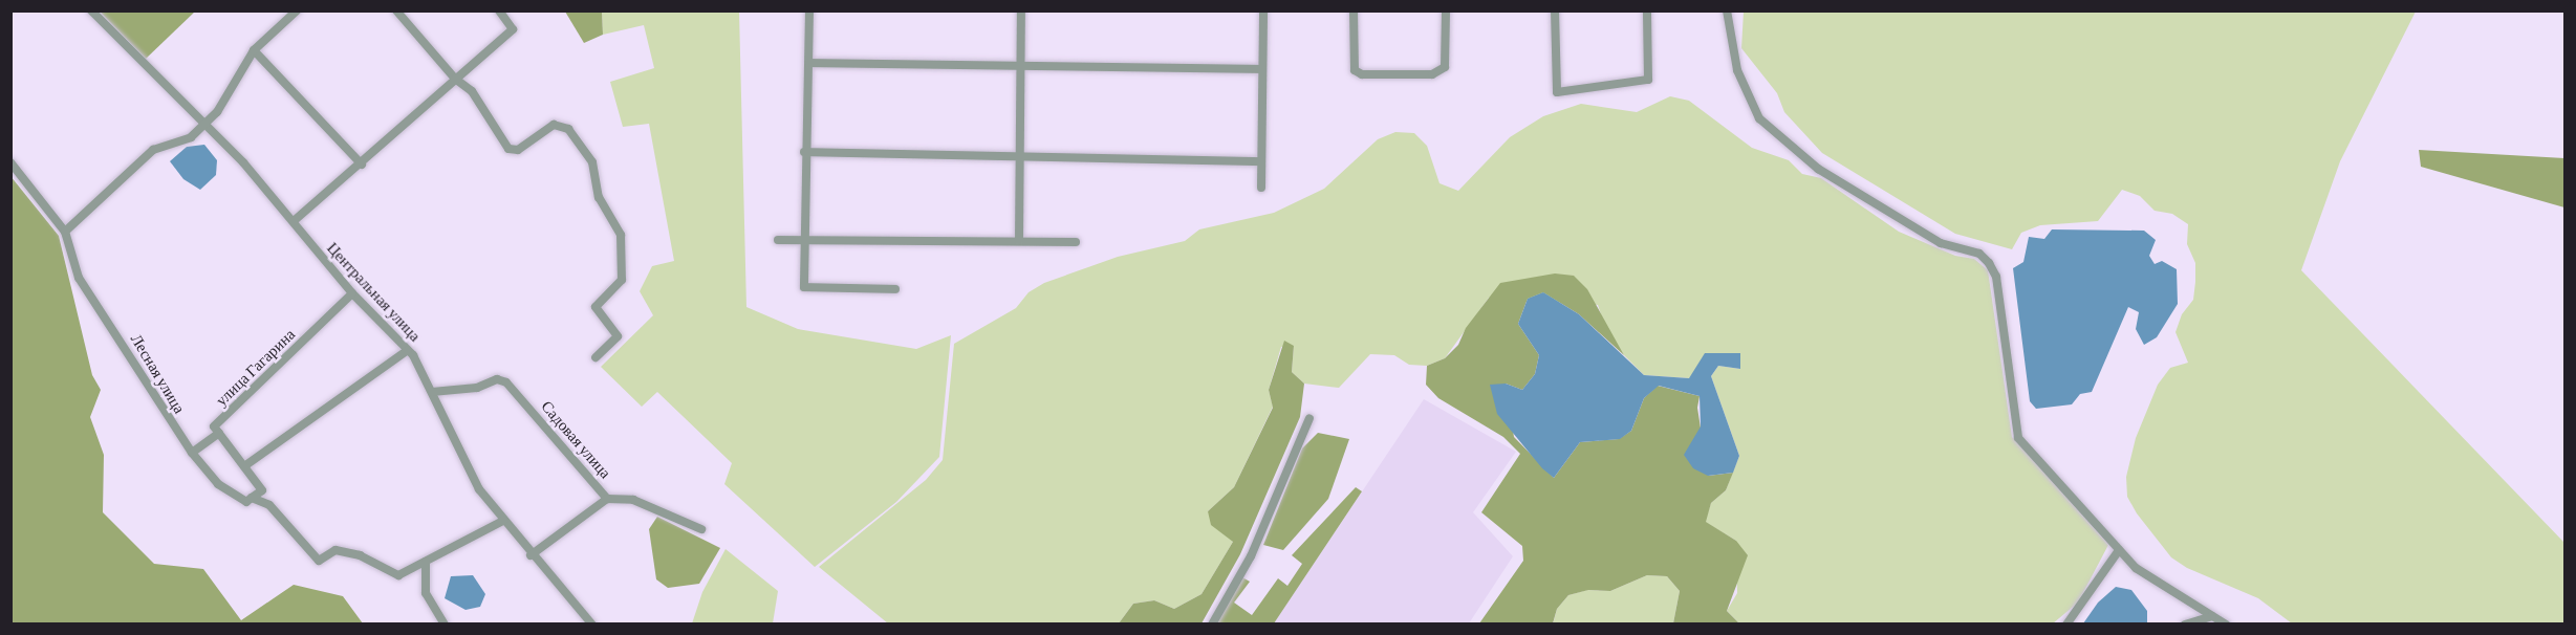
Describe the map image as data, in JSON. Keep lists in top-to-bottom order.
{
  "streets": {
    "street": [
      "Центральная улица",
      "улица Гагарина",
      "Лесная улица",
      "Садовая улица"
    ]
  },
  "crossings": [
    ["Центральная улица", "улица Гагарина"],
    ["Центральная улица", "Садовая улица"]
  ]
}
